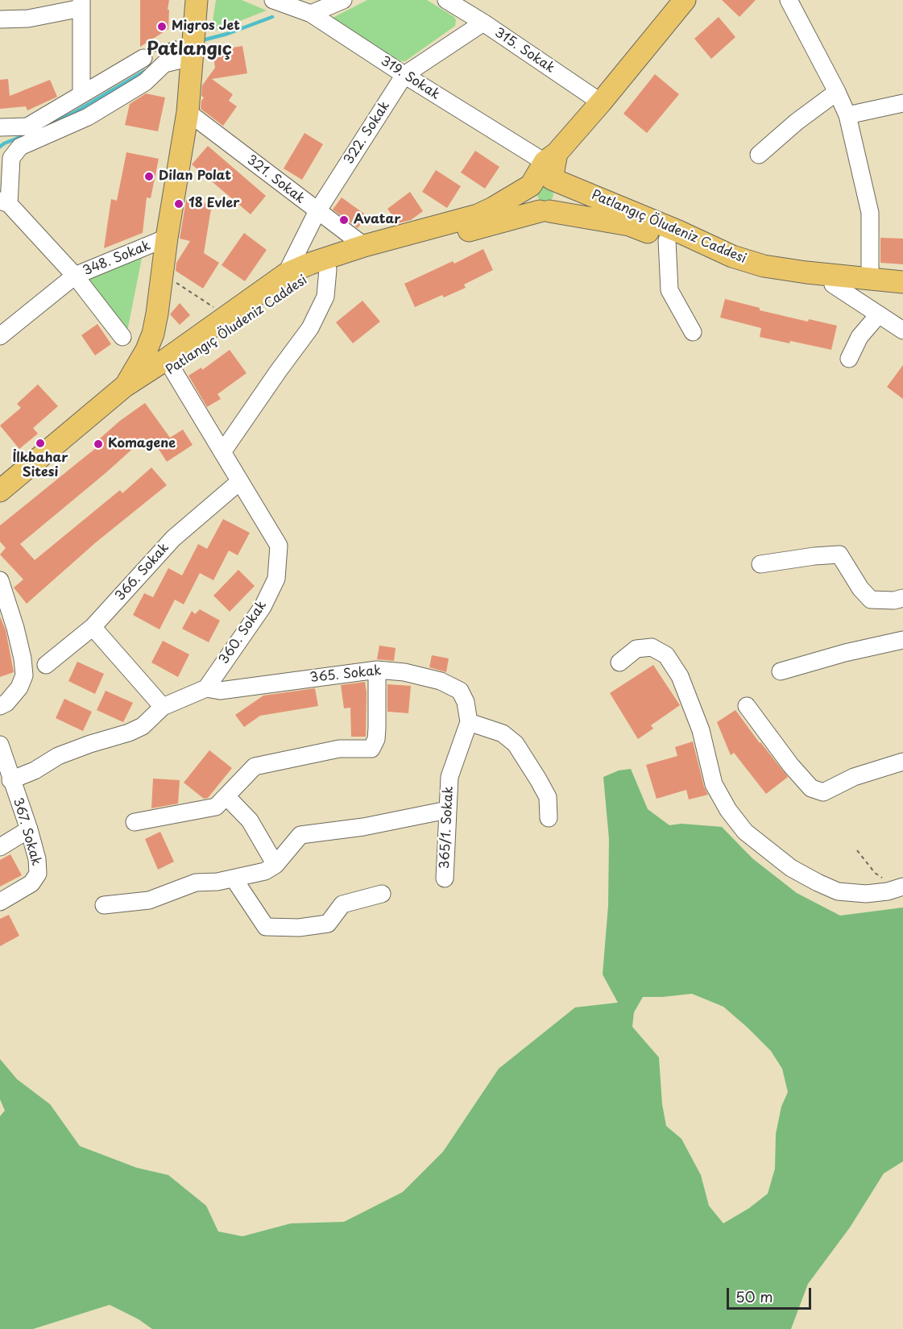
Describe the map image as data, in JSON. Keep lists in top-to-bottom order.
{
  "streets": {
    "main road": ["Patlangıç Öludeniz Caddesi"],
    "street": [
      "315. Sokak",
      "319. Sokak",
      "322. Sokak",
      "321. Sokak",
      "348. Sokak",
      "366. Sokak",
      "360. Sokak",
      "365. Sokak",
      "365/1. Sokak",
      "367. Sokak"
    ]
  },
  "crossings": [
    ["315. Sokak", "322. Sokak"],
    ["319. Sokak", "322. Sokak"],
    ["319. Sokak", "Patlangıç Öludeniz Caddesi"],
    ["322. Sokak", "321. Sokak"],
    ["322. Sokak", "Patlangıç Öludeniz Caddesi"],
    ["321. Sokak", "Patlangıç Öludeniz Caddesi"],
    ["Patlangıç Öludeniz Caddesi", "360. Sokak"],
    ["366. Sokak", "360. Sokak"],
    ["360. Sokak", "365. Sokak"],
    ["365. Sokak", "365/1. Sokak"]
  ],
  "districts": ["Patlangıç"],
  "places": [
    "Migros Jet",
    "Dilan Polat",
    "18 Evler",
    "Avatar",
    "İlkbahar Sitesi",
    "Komagene"
  ],
  "scale_bar": "50 m"
}
